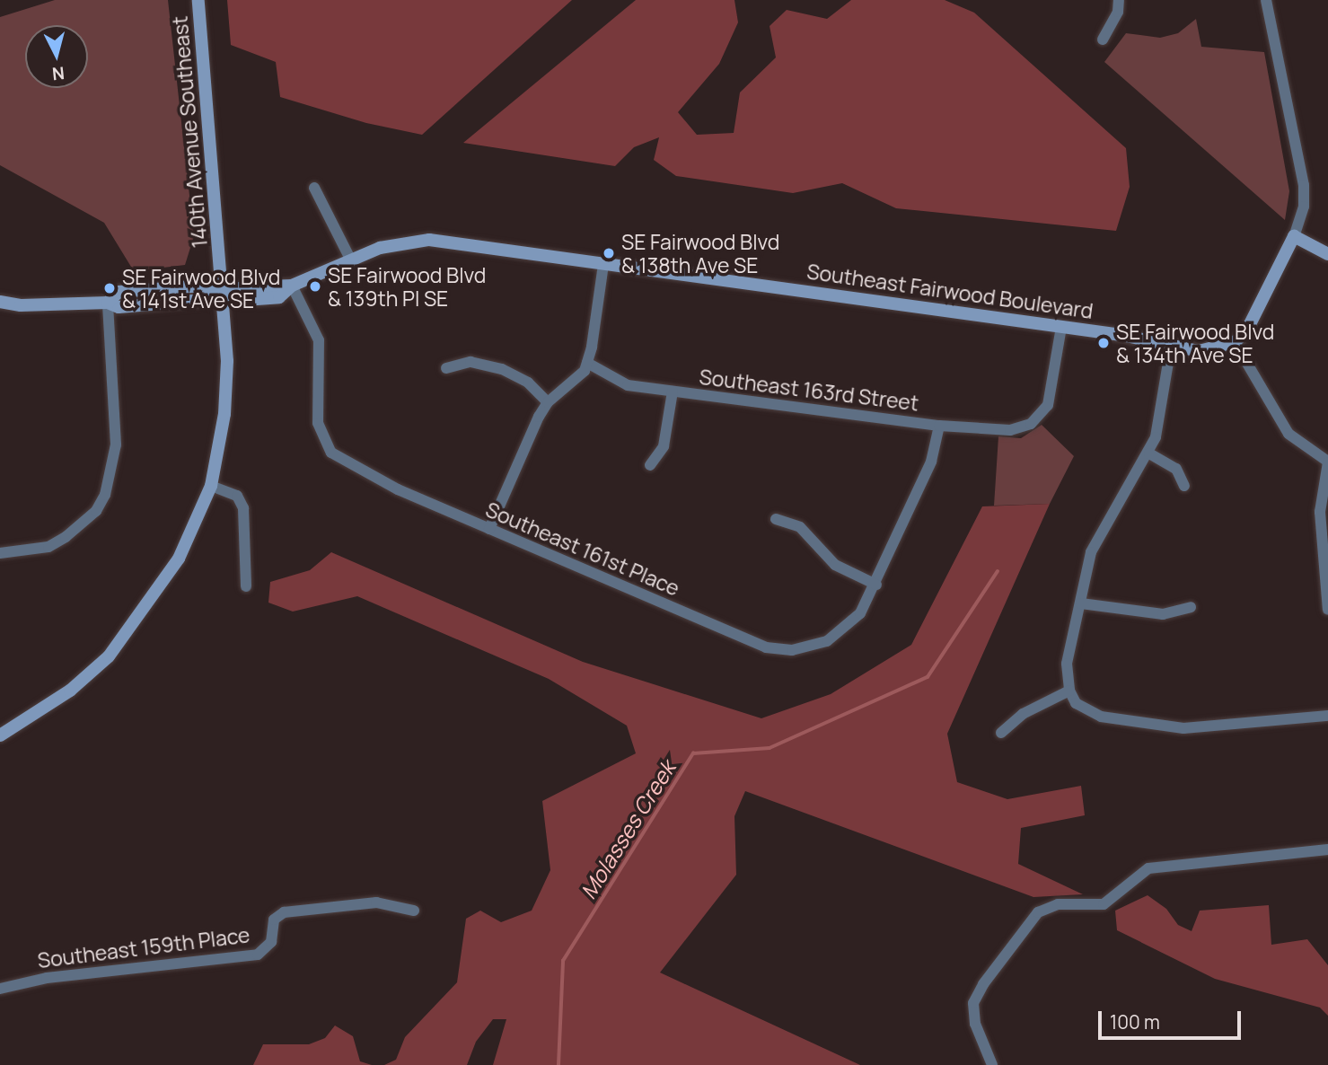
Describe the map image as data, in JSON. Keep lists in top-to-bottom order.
{
  "streets": {
    "street": [
      "140th Avenue Southeast",
      "Southeast Fairwood Boulevard",
      "Southeast 163rd Street",
      "Southeast 161st Place",
      "Southeast 159th Place"
    ]
  },
  "crossings": [
    ["140th Avenue Southeast", "Southeast Fairwood Boulevard"],
    ["Southeast Fairwood Boulevard", "Southeast 163rd Street"],
    ["Southeast Fairwood Boulevard", "Southeast 161st Place"]
  ],
  "water": ["Molasses Creek"],
  "places": [
    "SE Fairwood Blvd & 138th Ave SE",
    "SE Fairwood Blvd & 139th Pl SE",
    "SE Fairwood Blvd & 141st Ave SE",
    "SE Fairwood Blvd & 134th Ave SE"
  ],
  "scale_bar": "100 m",
  "north": "bottom"
}
